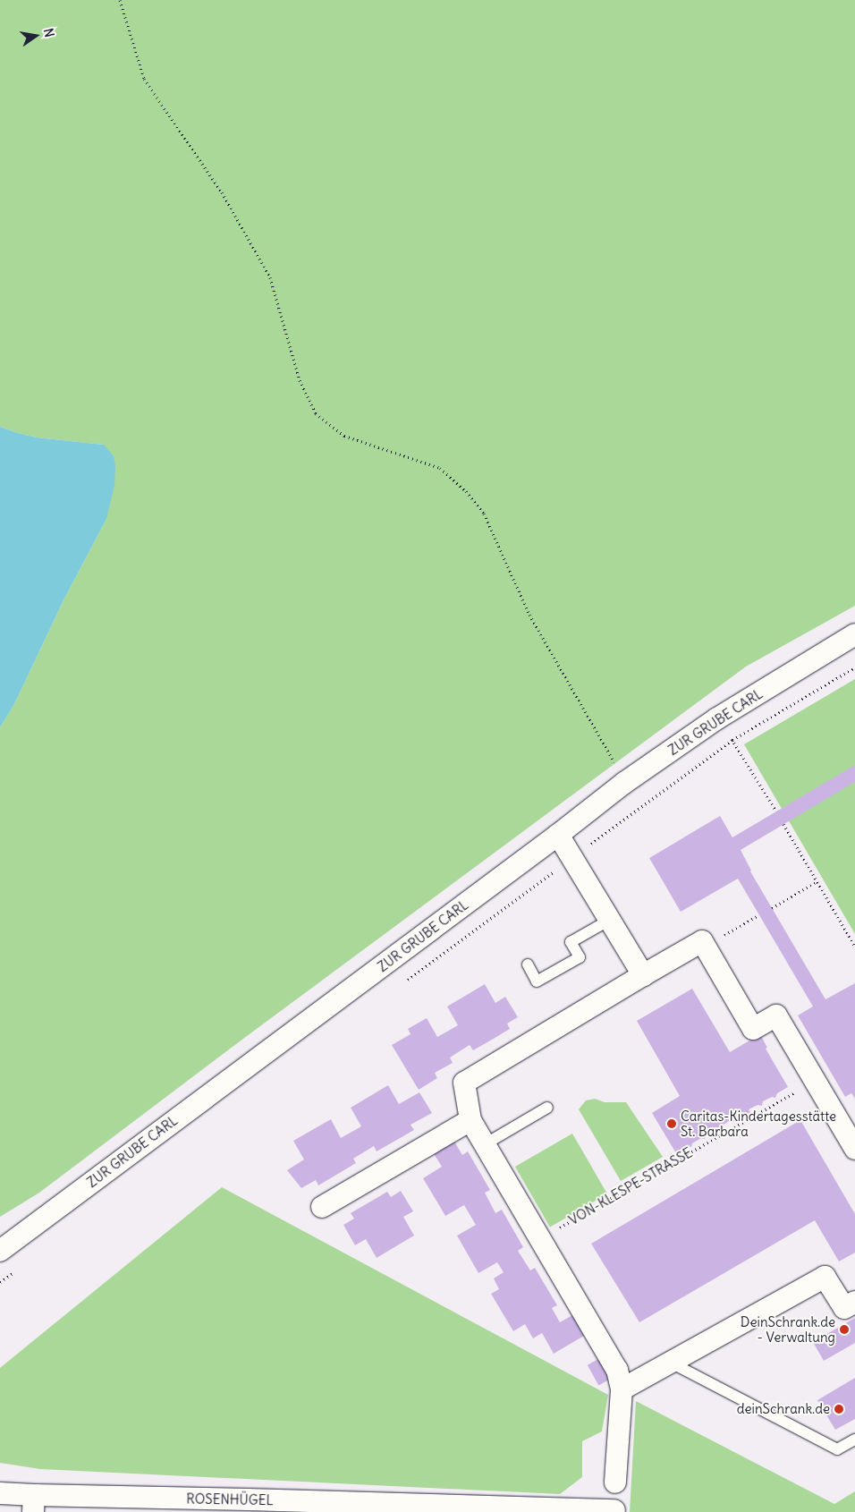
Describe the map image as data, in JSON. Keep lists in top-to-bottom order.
{
  "streets": {
    "street": ["ZUR GRUBE CARL", "ROSENHÜGEL"],
    "path": ["VON-KLESPE-STRASSE"]
  },
  "places": ["Caritas-Kindertagesstätte St. Barbara", "DeinSchrank.de - Verwaltung", "deinSchrank.de"],
  "north": "right"
}
